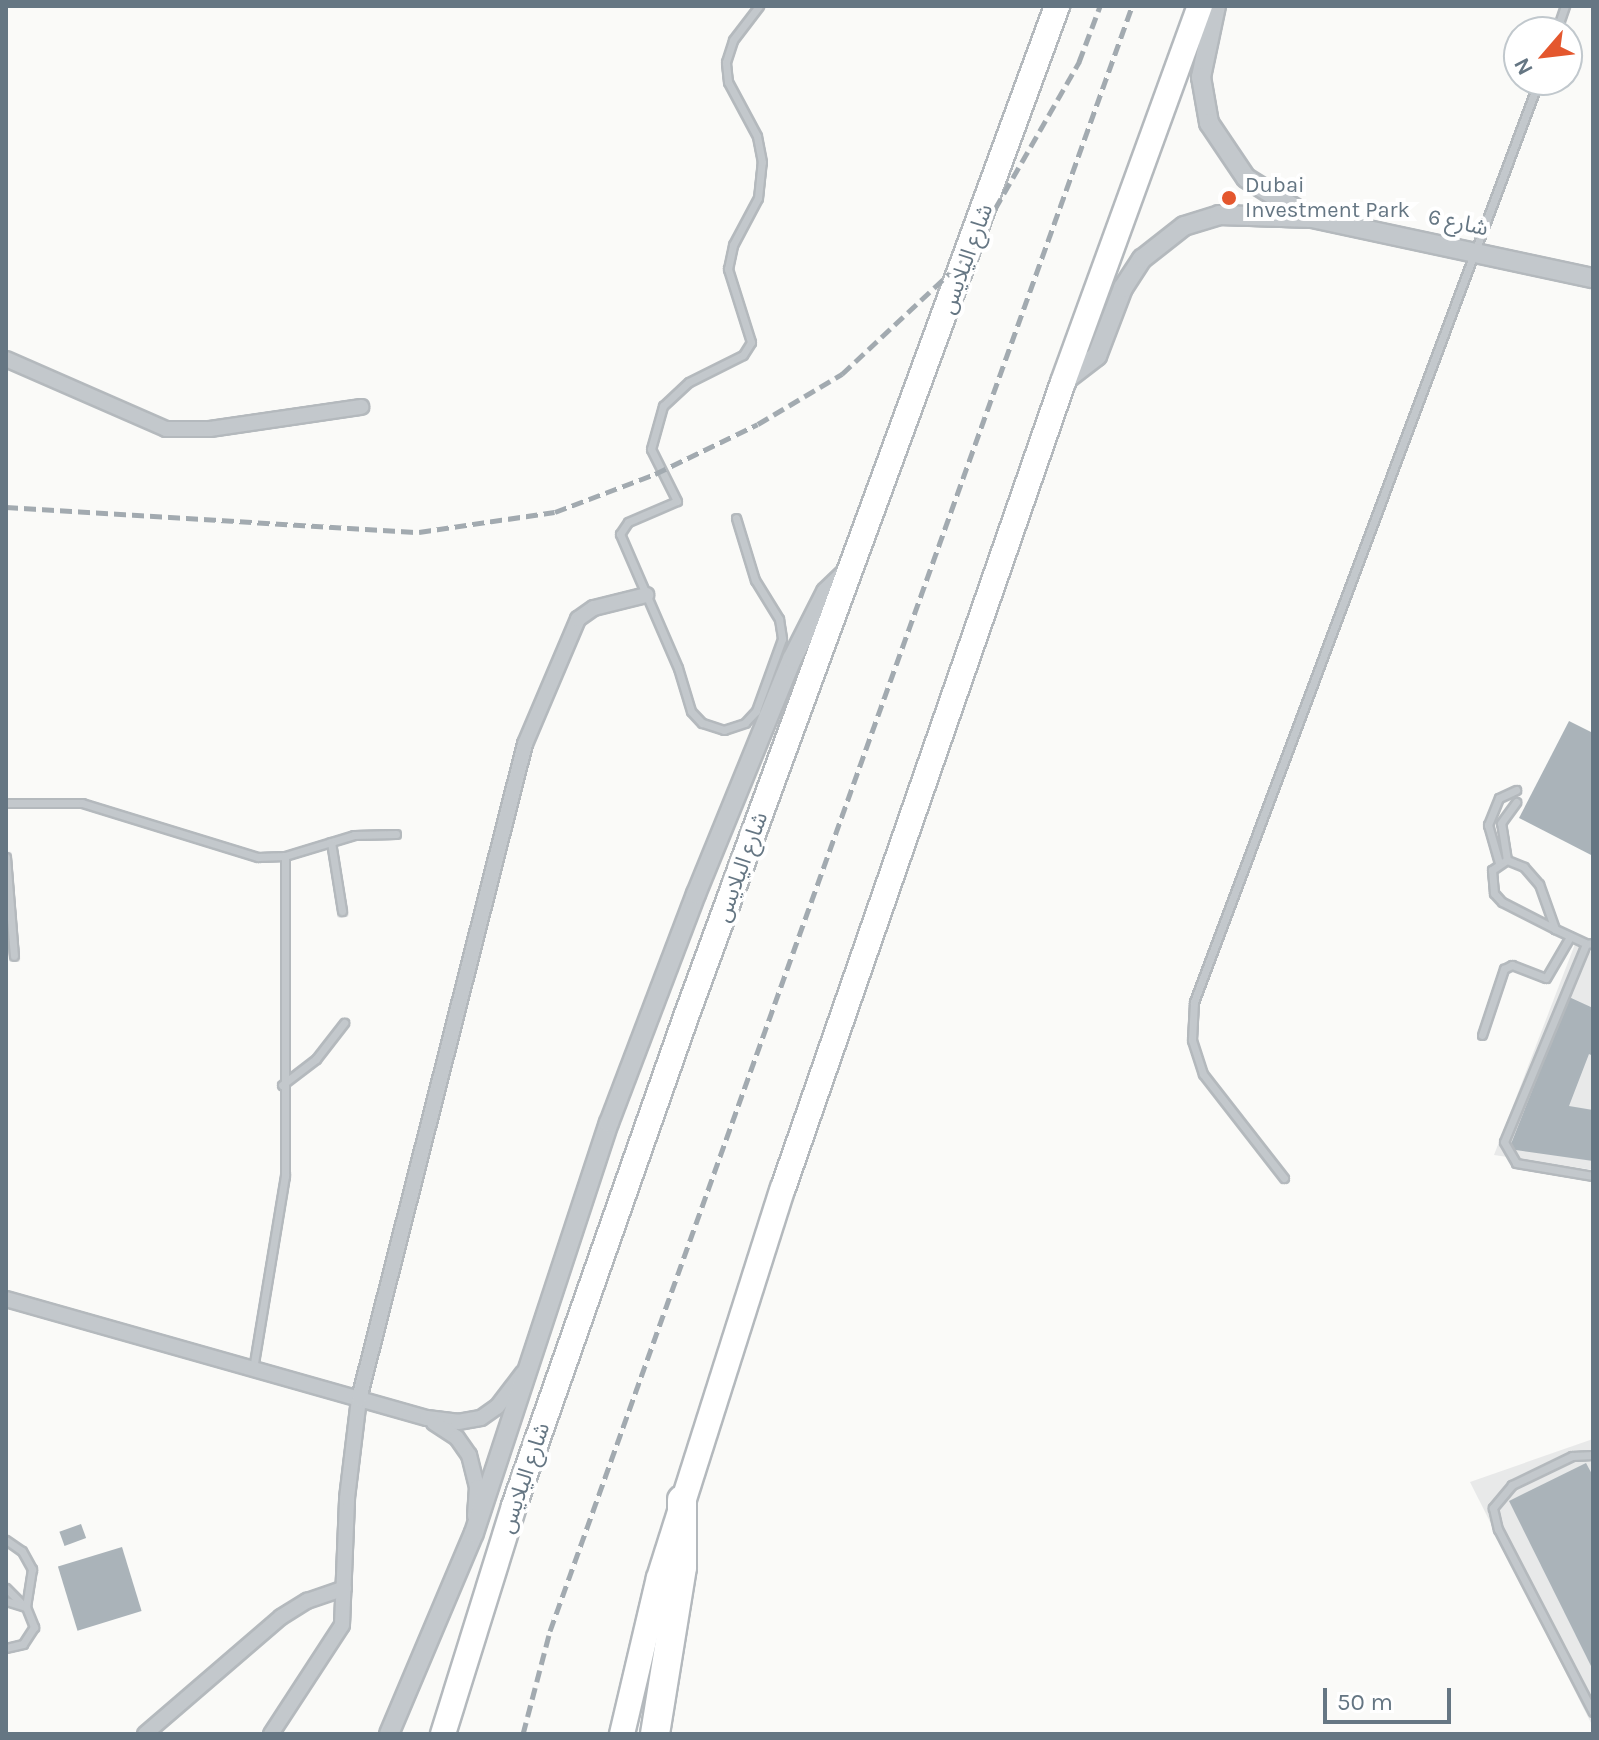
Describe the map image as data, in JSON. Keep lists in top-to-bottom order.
{
  "streets": {
    "highway": ["شارع اليلايس"],
    "street": ["شارع 6"]
  },
  "places": ["Dubai Investment Park"],
  "scale_bar": "50 m",
  "north": "bottom left"
}
